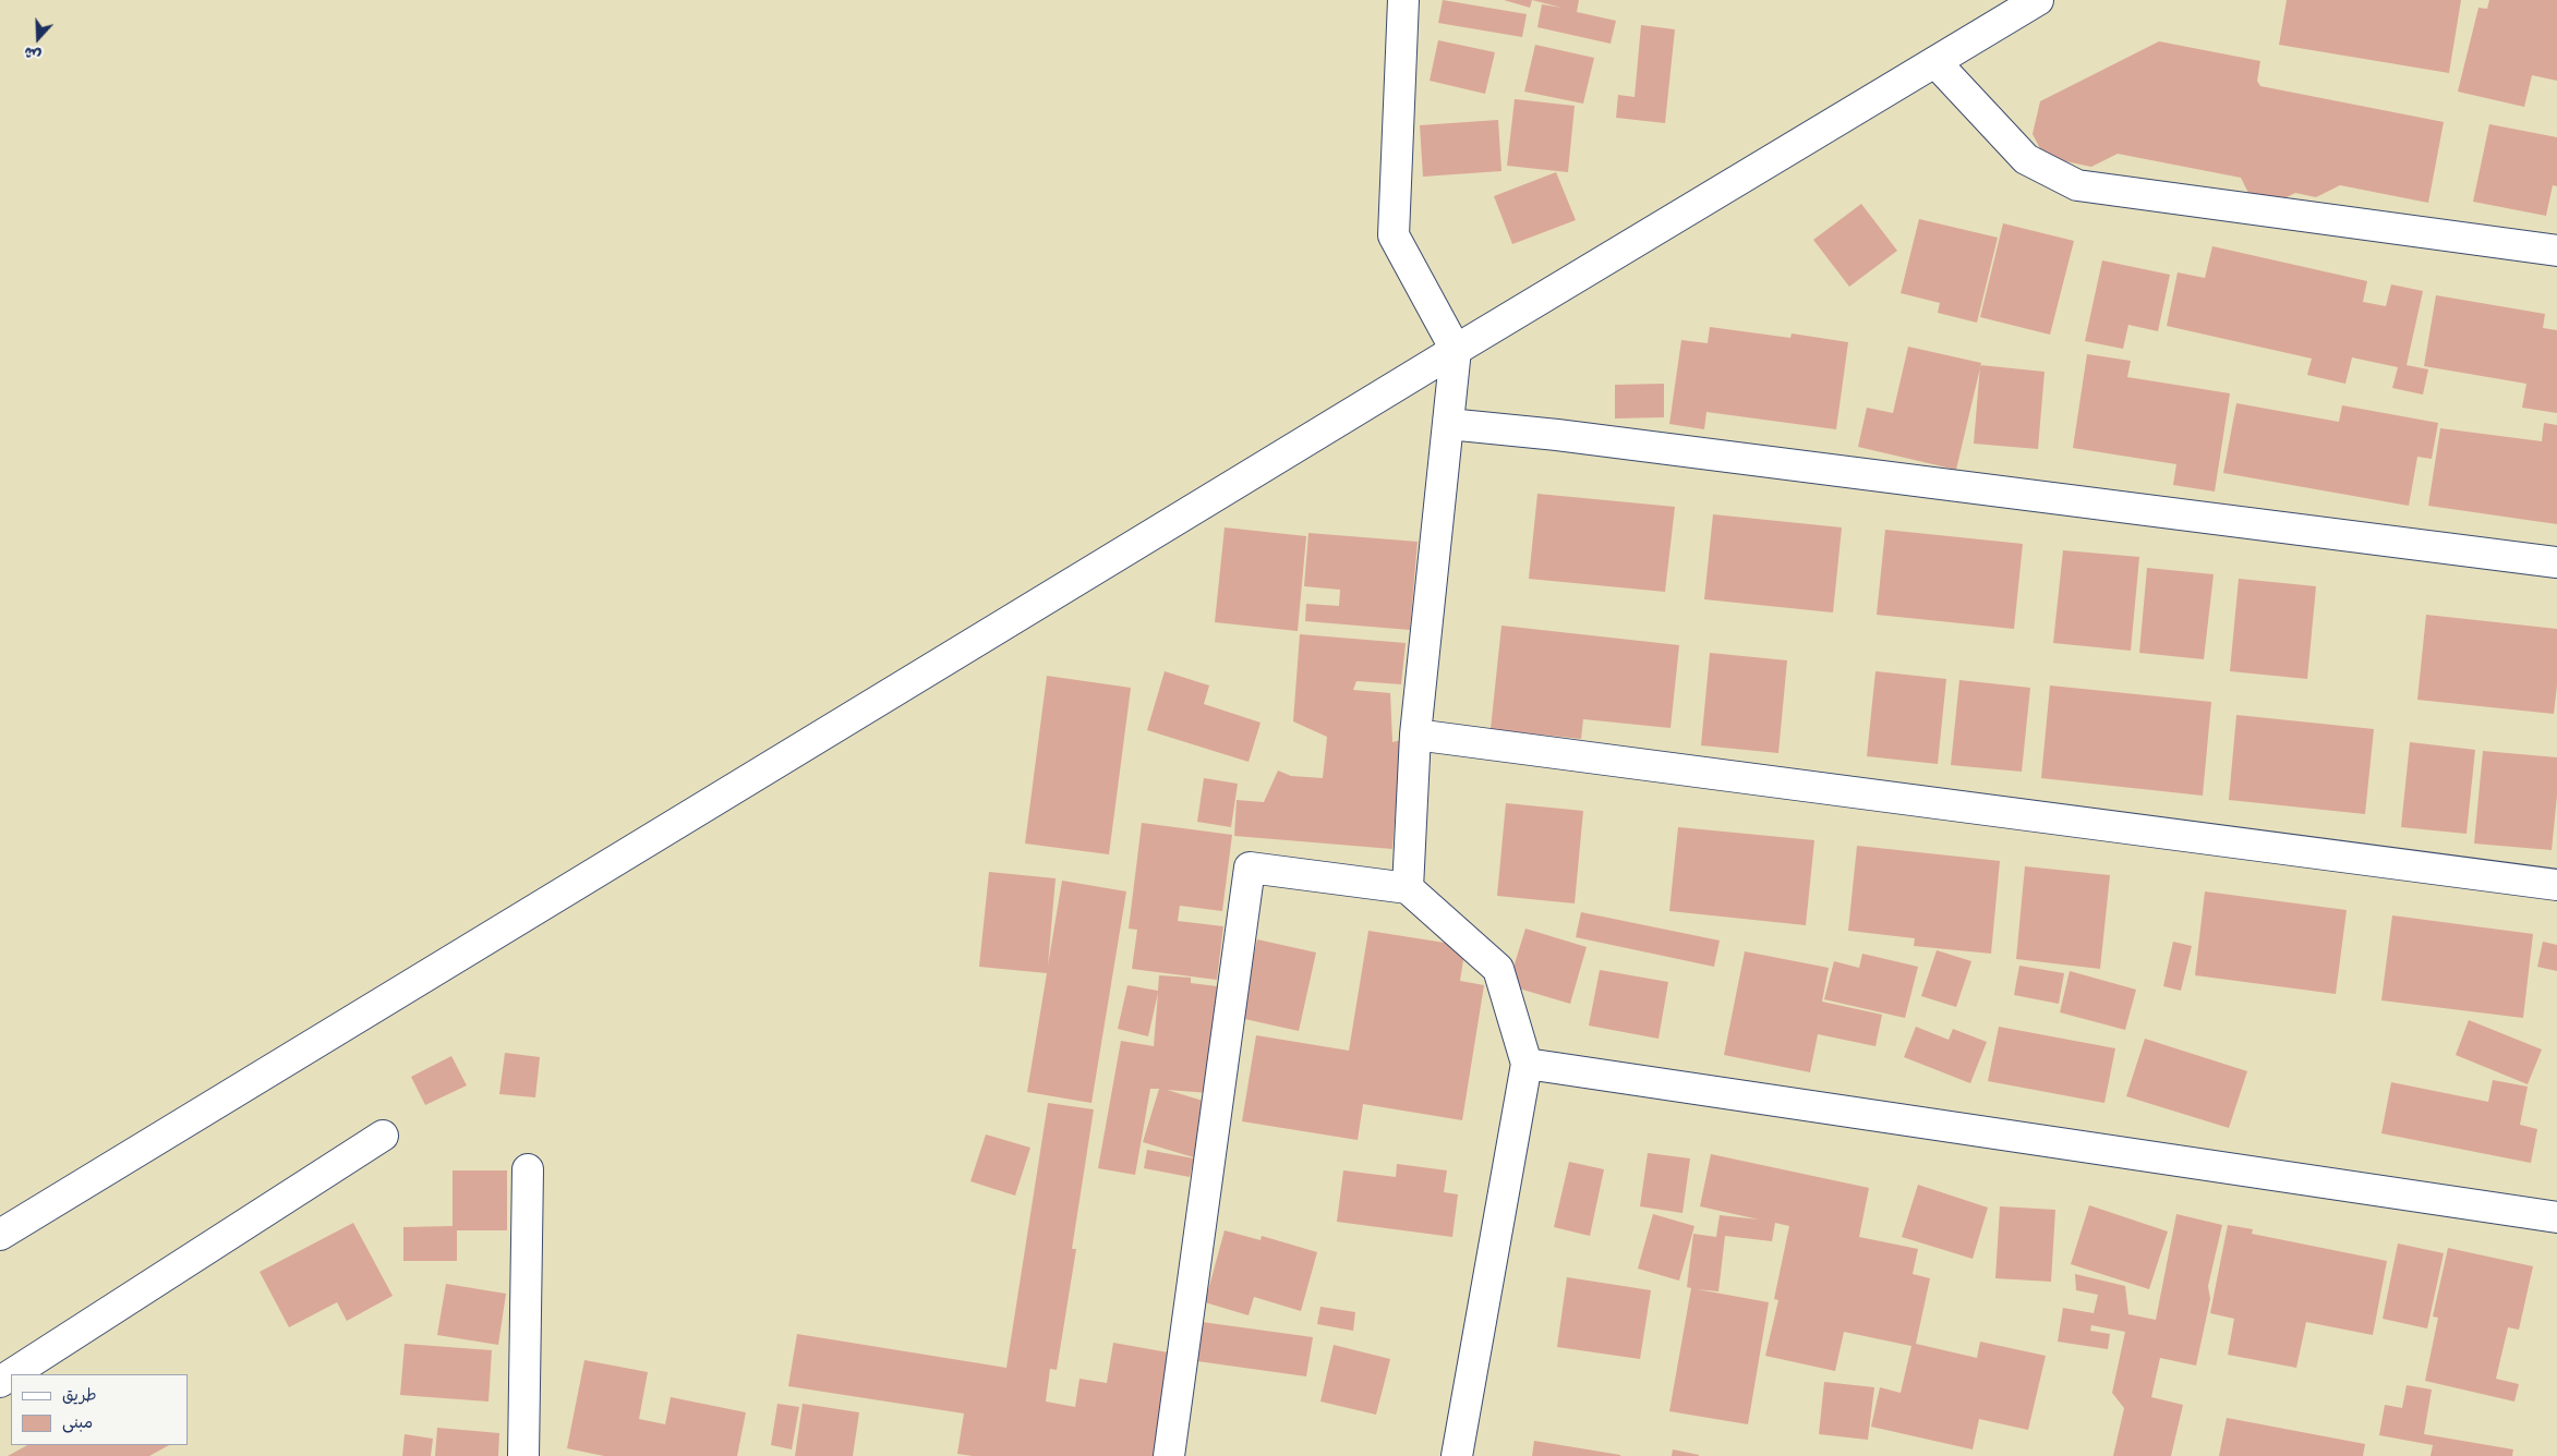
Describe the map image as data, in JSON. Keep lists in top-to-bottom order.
{
  "legend": ["طريق", "مبنى"],
  "north": "bottom"
}
